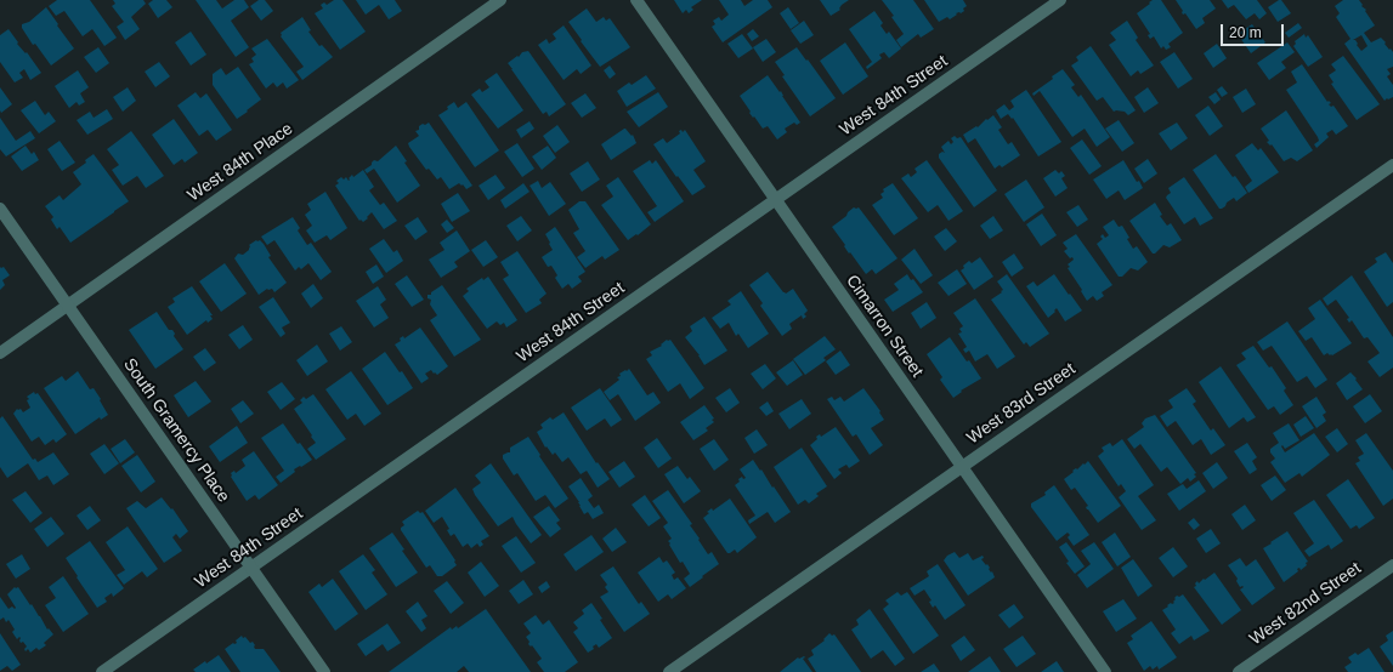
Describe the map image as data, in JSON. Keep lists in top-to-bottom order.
{
  "streets": {
    "street": [
      "West 84th Street",
      "West 84th Place",
      "Cimarron Street",
      "West 83rd Street",
      "South Gramercy Place",
      "West 82nd Street"
    ]
  },
  "crossings": [
    ["West 84th Street", "Cimarron Street"],
    ["West 84th Street", "South Gramercy Place"],
    ["West 84th Place", "South Gramercy Place"],
    ["Cimarron Street", "West 83rd Street"]
  ],
  "scale_bar": "20 m"
}
